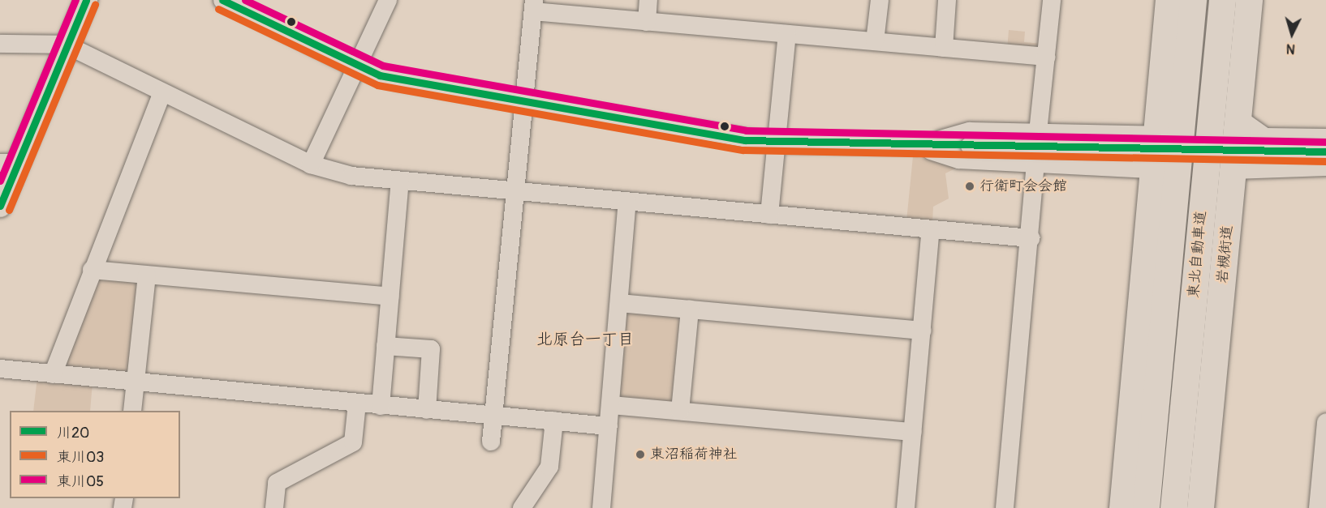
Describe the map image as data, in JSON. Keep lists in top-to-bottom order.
{
  "streets": {
    "highway": ["東北自動車道", "岩槻街道"]
  },
  "districts": ["北原台一丁目"],
  "places": ["行衛町会会館", "東沼稲荷神社"],
  "lines": ["transit line 川20", "transit line 東川05", "transit line 東川03"],
  "legend": ["川20", "東川03", "東川05"],
  "north": "bottom"
}
